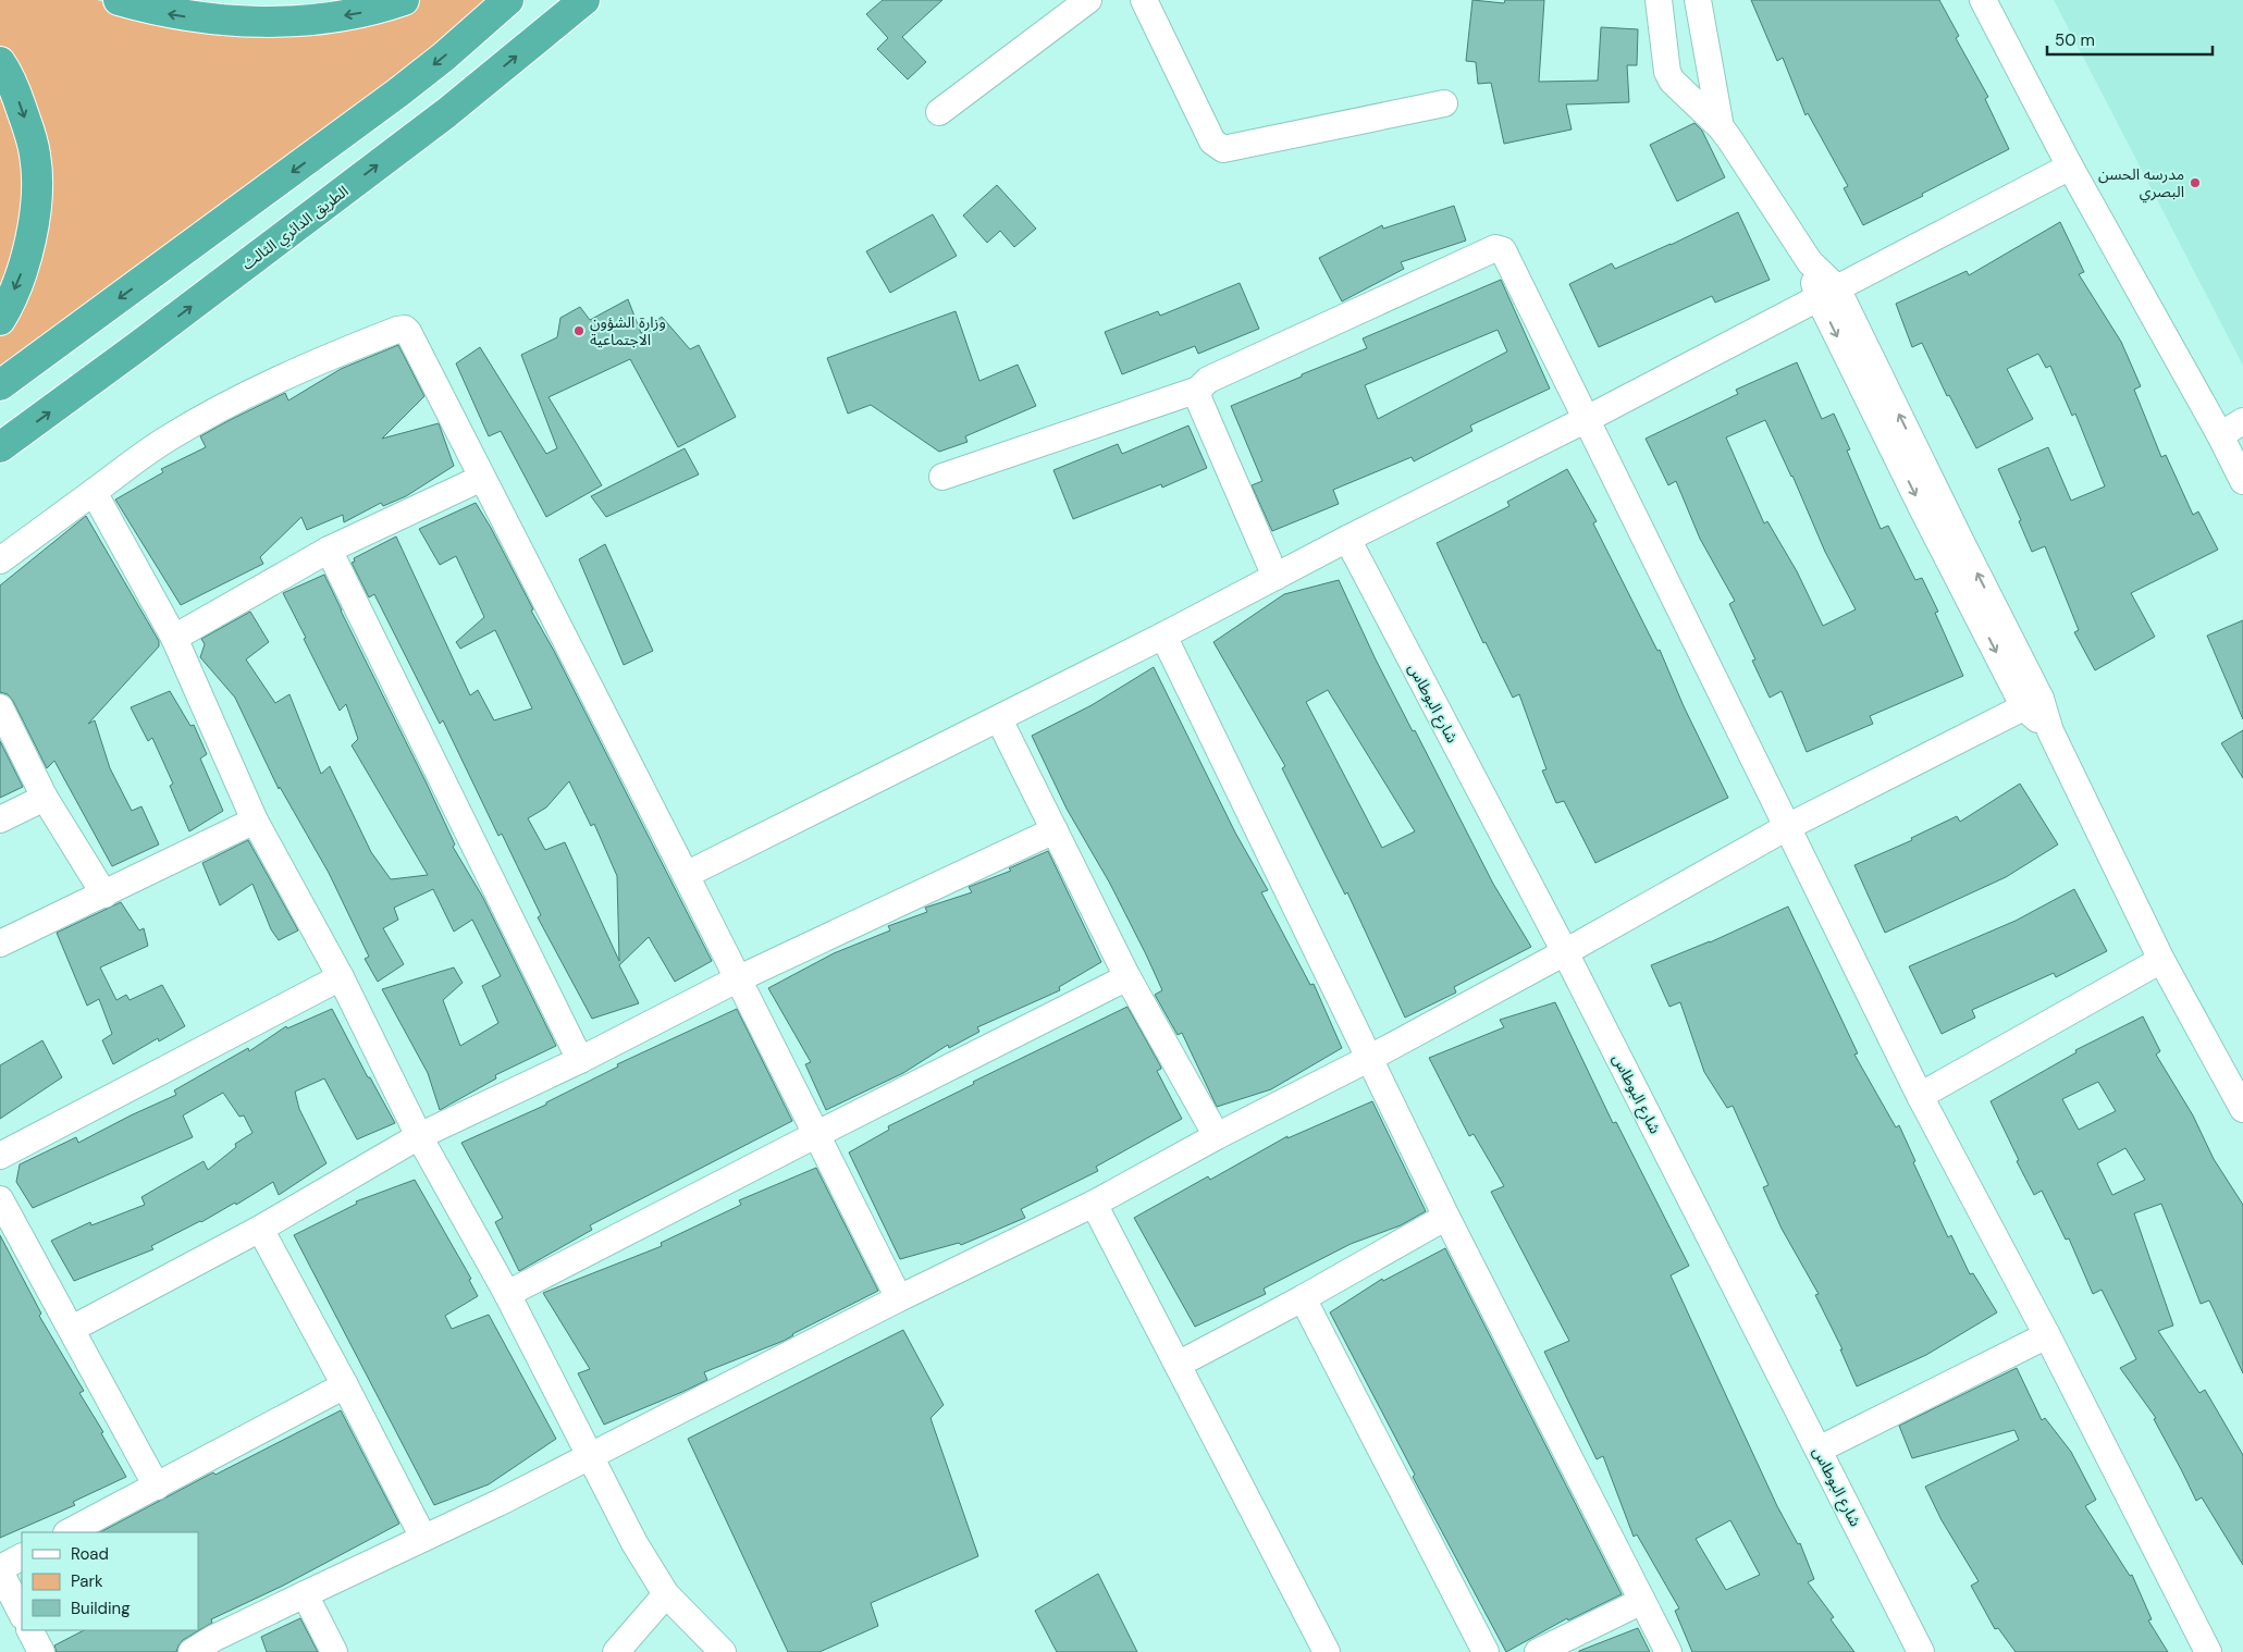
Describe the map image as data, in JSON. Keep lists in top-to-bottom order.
{
  "streets": {
    "highway": ["الطريق الدائري الثالث"],
    "street": ["شارع البوطاس"]
  },
  "places": ["مدرسه الحسن البصري", "وزارة الشؤون الاجتماعية"],
  "legend": ["Road", "Park", "Building"],
  "scale_bar": "50 m"
}
